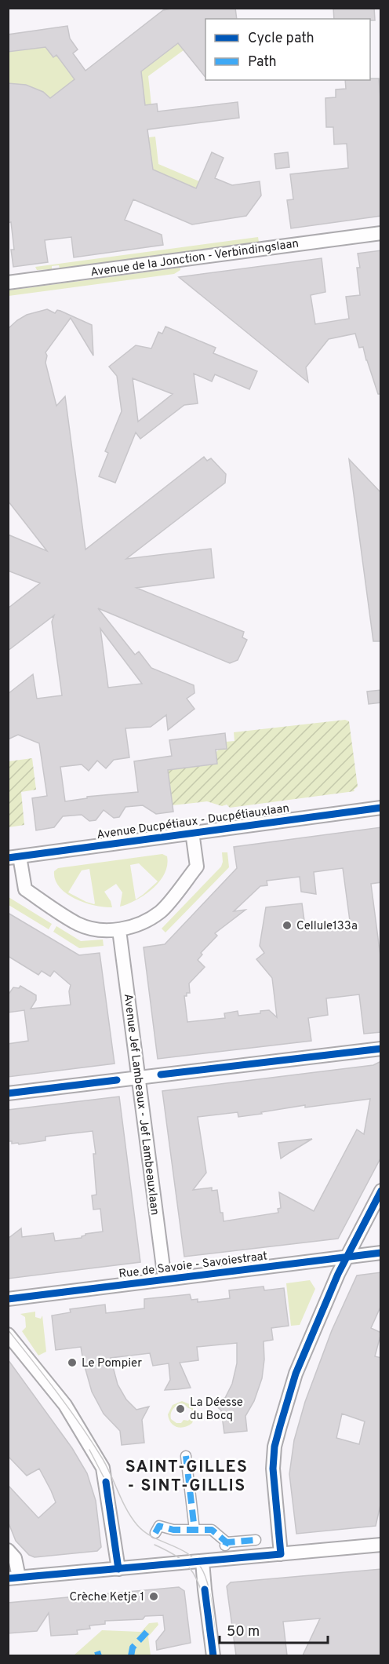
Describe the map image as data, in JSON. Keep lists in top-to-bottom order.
{
  "streets": {
    "street": [
      "Avenue de la Jonction - Verbindingslaan",
      "Avenue Ducpétiaux - Ducpétiauxlaan",
      "Avenue Jef Lambeaux - Jef Lambeauxlaan",
      "Rue de Savoie - Savoiestraat"
    ]
  },
  "crossings": [
    ["Avenue Jef Lambeaux - Jef Lambeauxlaan", "Rue de Savoie - Savoiestraat"]
  ],
  "districts": ["SAINT-GILLES - SINT-GILLIS"],
  "places": [
    "Cellule133a",
    "Le Pompier",
    "La Déesse du Bocq",
    "Crèche Ketje 1"
  ],
  "legend": ["Cycle path", "Path"],
  "scale_bar": "50 m"
}
